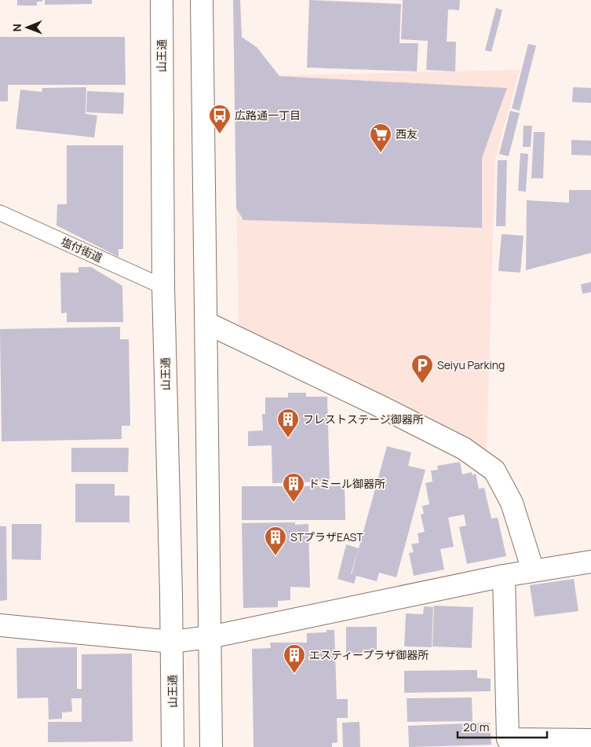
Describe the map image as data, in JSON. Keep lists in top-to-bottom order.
{
  "streets": {
    "main road": ["山王通"],
    "lane": ["塩付街道"]
  },
  "crossings": [
    ["山王通", "塩付街道"]
  ],
  "places": {
    "bus stop": ["広路通一丁目"],
    "supermarket": ["西友"],
    "parking": ["Seiyu Parking"],
    "building": [
      "フレストステージ御器所",
      "ドミール御器所",
      "STプラザEAST",
      "エスティープラザ御器所"
    ]
  },
  "scale_bar": "20 m",
  "north": "left"
}
